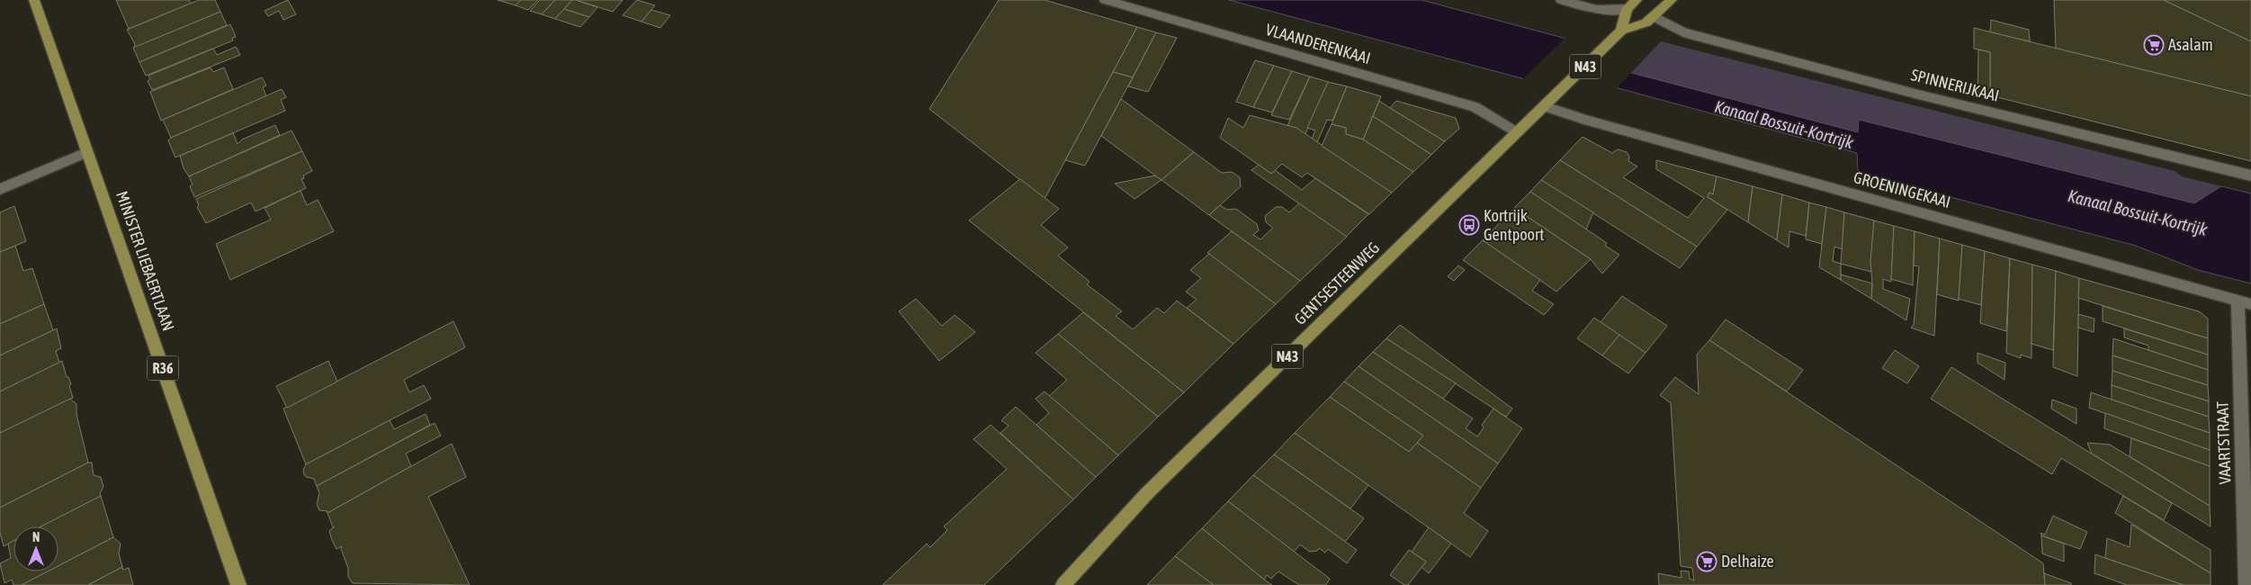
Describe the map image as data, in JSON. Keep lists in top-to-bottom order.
{
  "streets": {
    "main road": [
      "N43",
      "MINISTER LIEBAERTLAAN",
      "GENTSESTEENWEG",
      "R36"
    ],
    "street": [
      "VLAANDERENKAAI",
      "SPINNERIJKAAI",
      "GROENINGEKAAI",
      "VAARTSTRAAT"
    ]
  },
  "crossings": [
    ["VLAANDERENKAAI", "GENTSESTEENWEG"],
    ["SPINNERIJKAAI", "GENTSESTEENWEG"],
    ["GROENINGEKAAI", "GENTSESTEENWEG"],
    ["GROENINGEKAAI", "VAARTSTRAAT"]
  ],
  "water": ["Kanaal Bossuit-Kortrijk"],
  "places": {
    "supermarket": ["Asalam", "Delhaize"],
    "bus stop": ["Kortrijk Gentpoort"]
  },
  "north": "top"
}
